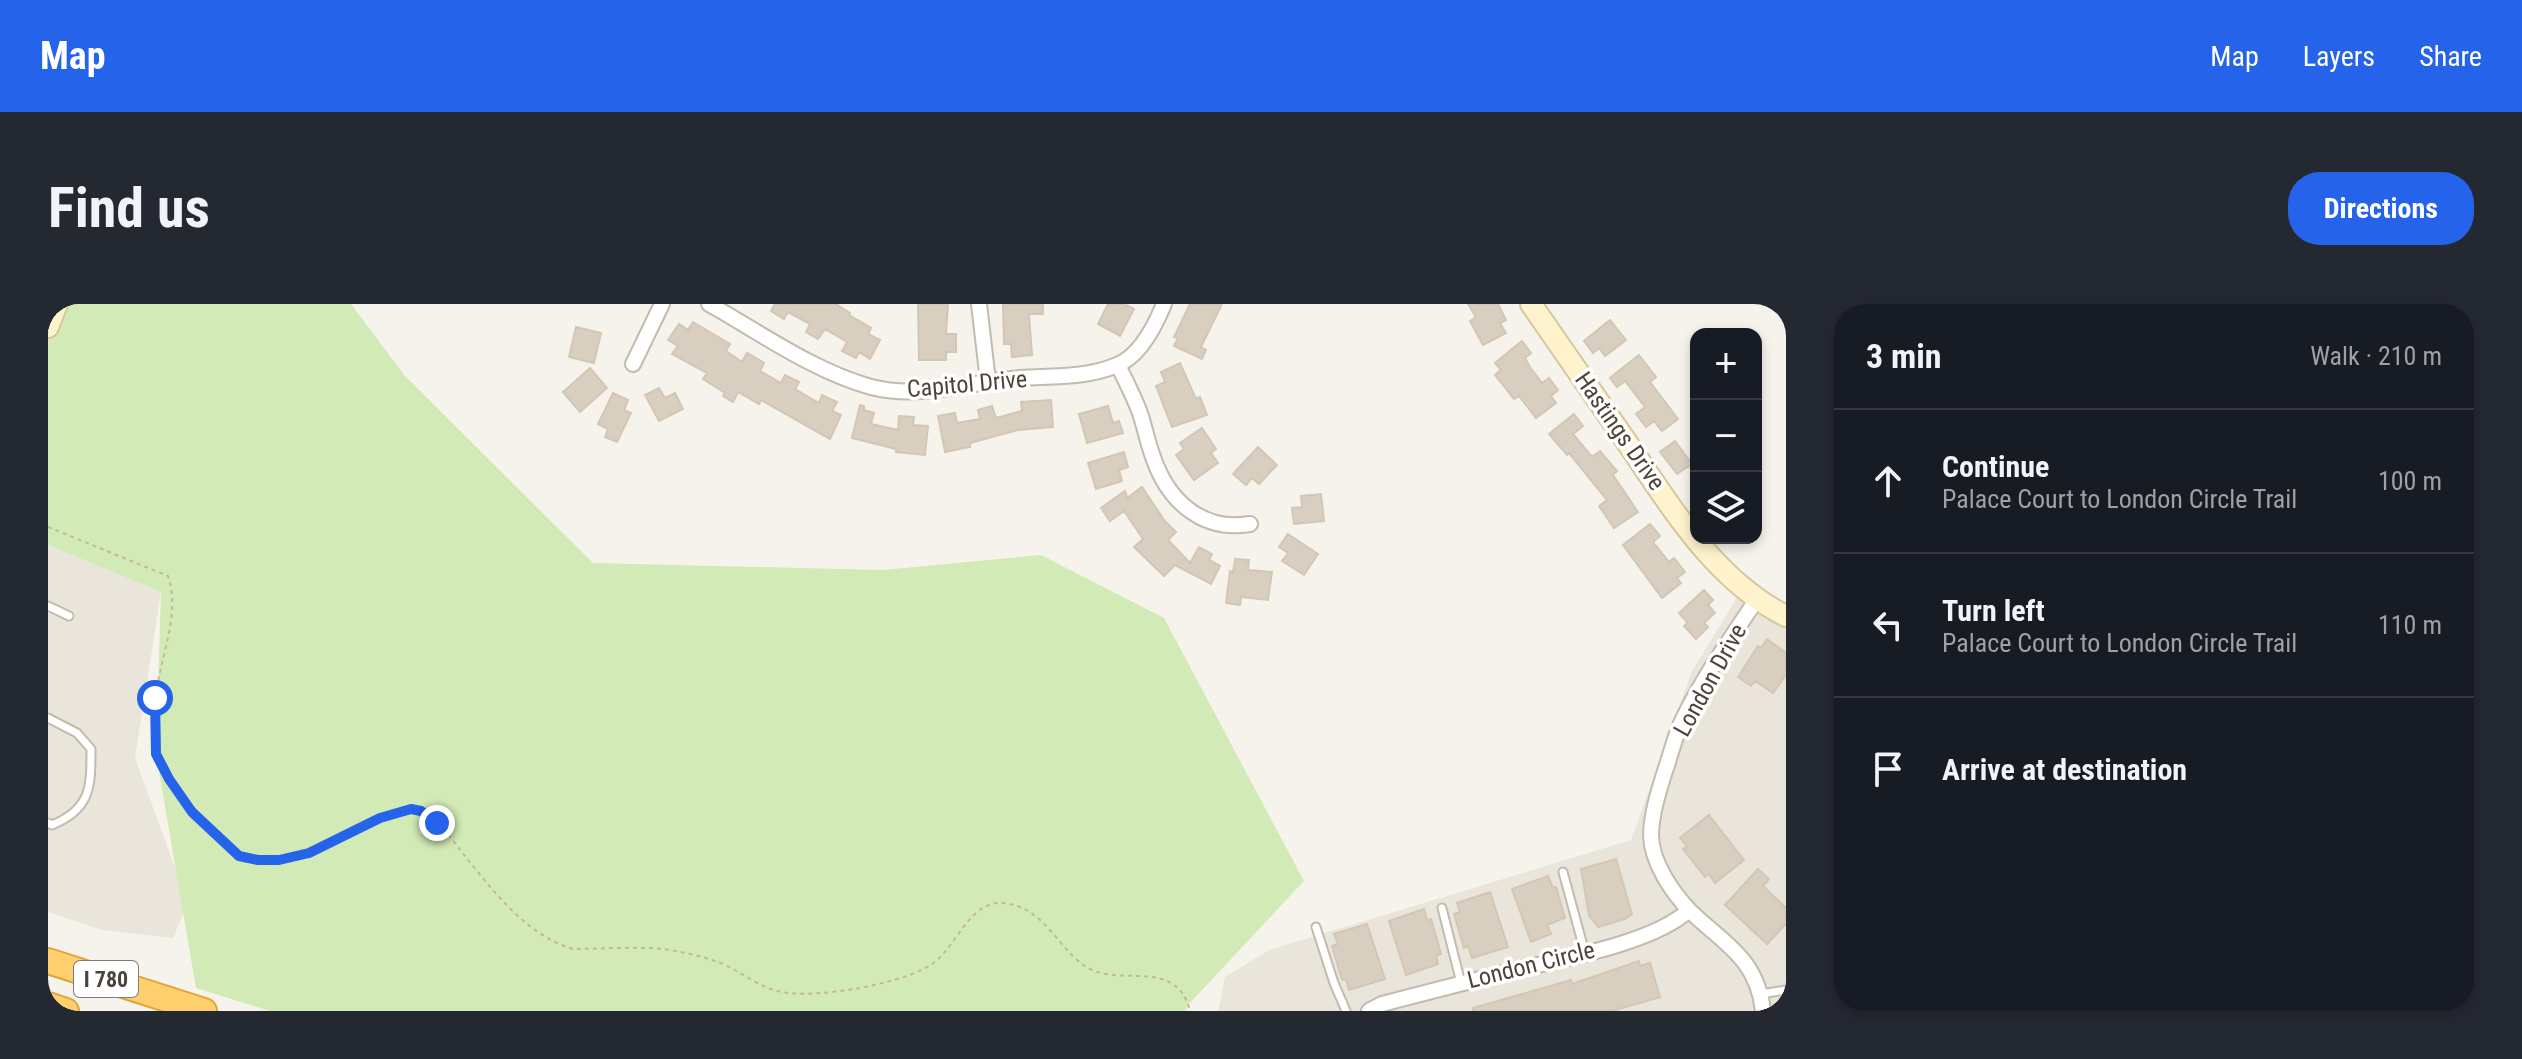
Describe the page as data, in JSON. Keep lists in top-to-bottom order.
{
  "streets": {
    "highway": ["I 780"],
    "street": [
      "Capitol Drive",
      "Hastings Drive",
      "London Drive",
      "London Circle"
    ]
  },
  "crossings": [
    ["Hastings Drive", "London Drive"],
    ["London Drive", "London Circle"]
  ],
  "page": {
    "header": "Map",
    "nav": ["Map", "Layers", "Share"],
    "buttons": "Directions",
    "title": "Find us",
    "heading": ["3 min", "Walk · 210 m"],
    "map_buttons": ["+", "−"],
    "list": [
      ["Continue", "Palace Court to London Circle Trail", "100 m"],
      ["Turn left", "Palace Court to London Circle Trail", "110 m"],
      "Arrive at destination"
    ]
  }
}
